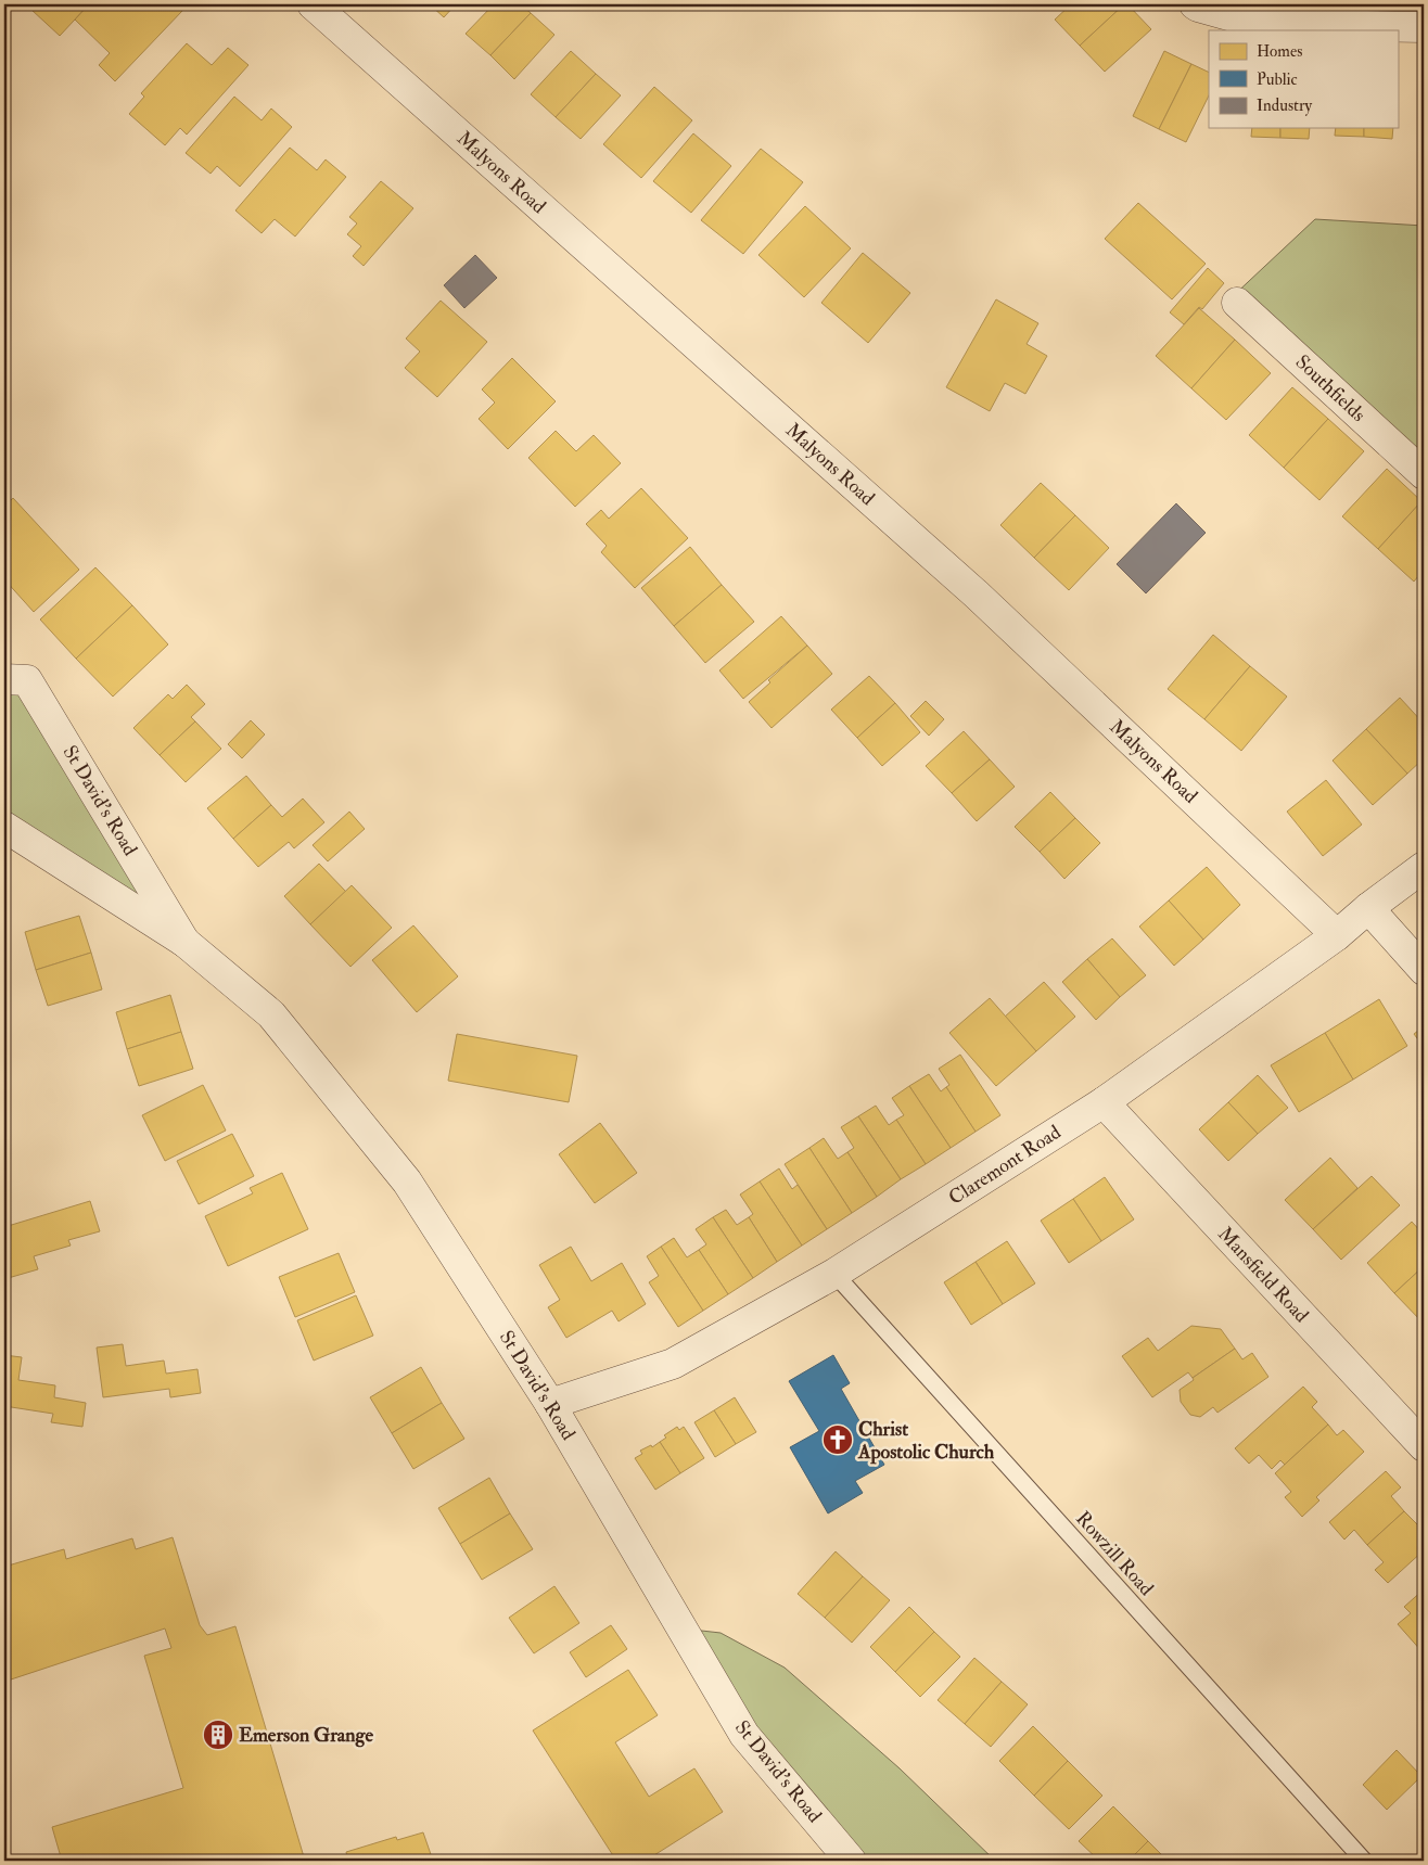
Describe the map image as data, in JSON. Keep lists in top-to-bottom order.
{
  "streets": {
    "street": [
      "Malyons Road",
      "Southfields",
      "St David's Road",
      "Claremont Road",
      "Mansfield Road"
    ],
    "lane": ["Rowzill Road"]
  },
  "crossings": [
    ["Malyons Road", "Claremont Road"],
    ["St David's Road", "Claremont Road"],
    ["Claremont Road", "Mansfield Road"],
    ["Claremont Road", "Rowzill Road"]
  ],
  "places": {
    "church": ["Christ Apostolic Church"],
    "building": ["Emerson Grange"]
  },
  "legend": ["Homes", "Public", "Industry"]
}
